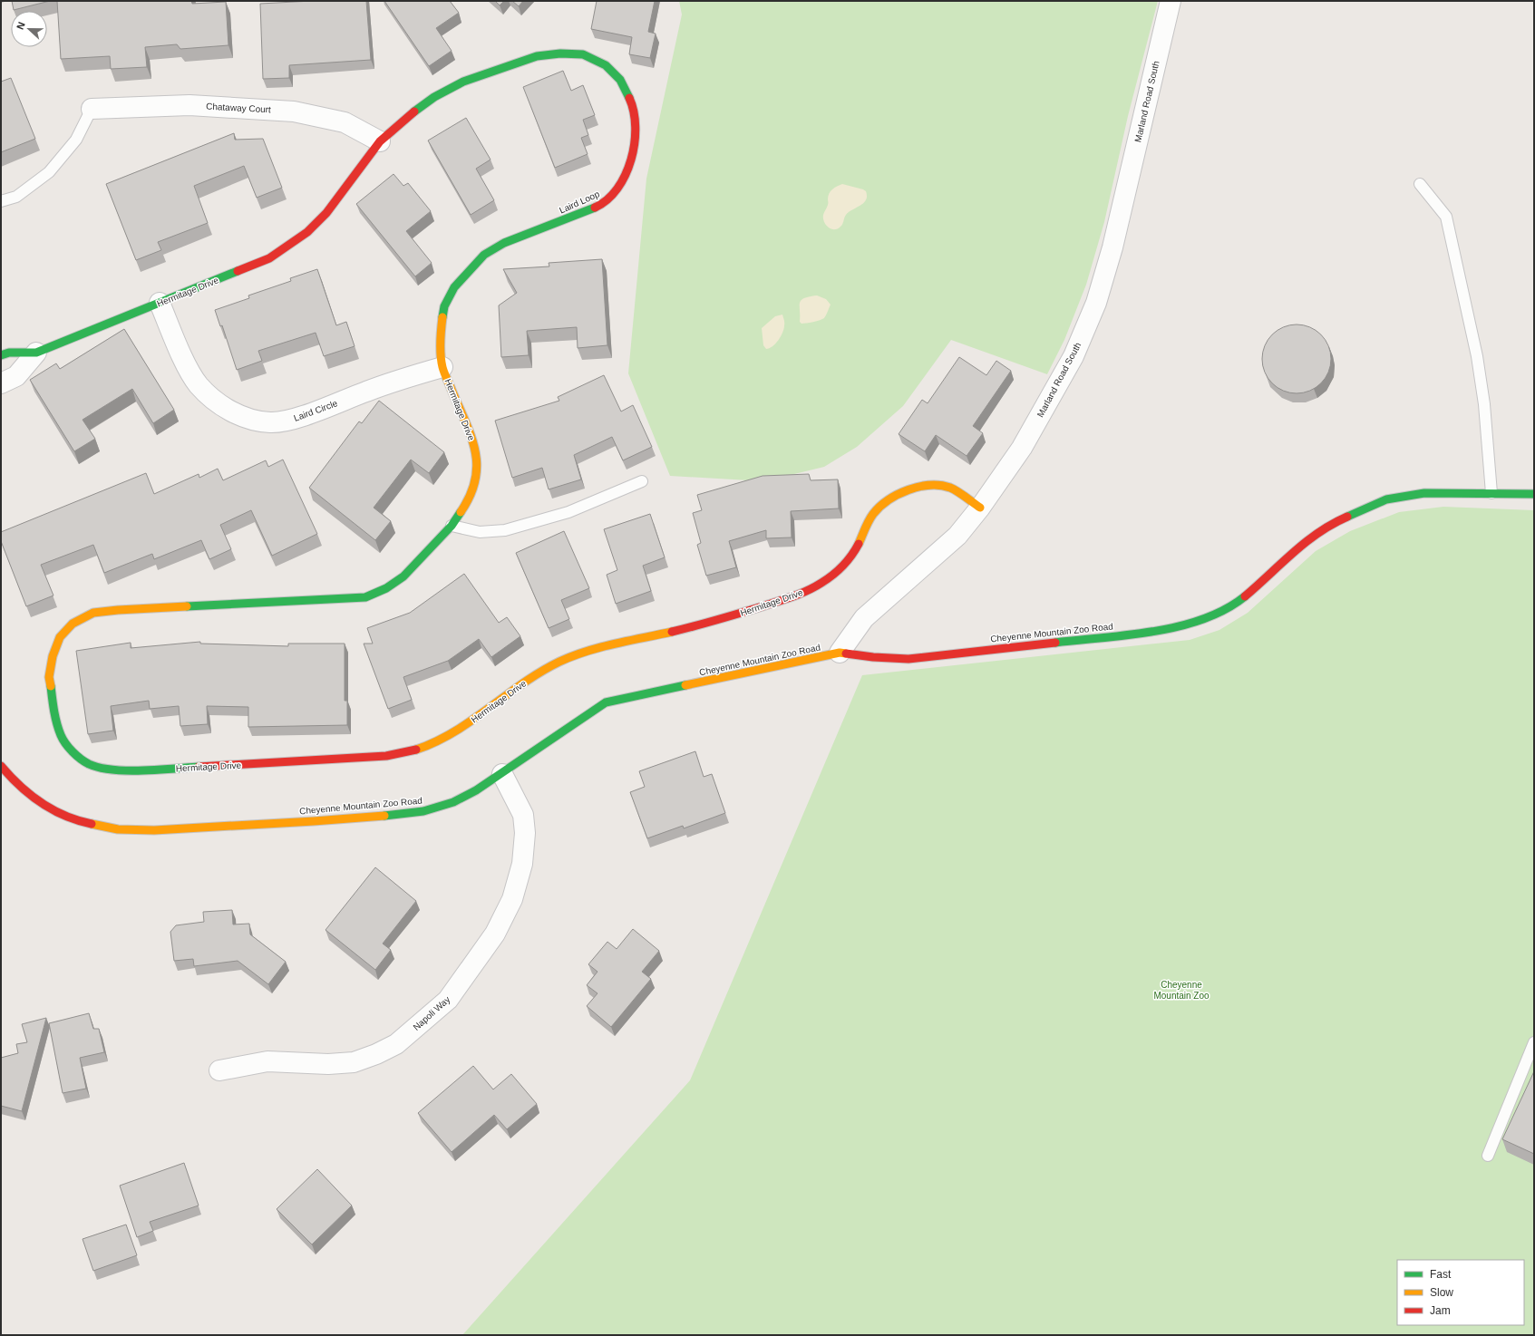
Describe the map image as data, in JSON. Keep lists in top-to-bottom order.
{
  "streets": {
    "street": [
      "Marland Road South",
      "Chataway Court",
      "Laird Loop",
      "Hermitage Drive",
      "Laird Circle",
      "Cheyenne Mountain Zoo Road",
      "Napoli Way"
    ]
  },
  "crossings": [
    ["Marland Road South", "Hermitage Drive"],
    ["Marland Road South", "Cheyenne Mountain Zoo Road"],
    ["Chataway Court", "Laird Loop"],
    ["Chataway Court", "Hermitage Drive"],
    ["Laird Loop", "Hermitage Drive"],
    ["Laird Loop", "Laird Circle"],
    ["Hermitage Drive", "Laird Circle"],
    ["Cheyenne Mountain Zoo Road", "Napoli Way"]
  ],
  "parks": ["Cheyenne Mountain Zoo"],
  "legend": ["Fast", "Slow", "Jam"],
  "north": "left"
}
